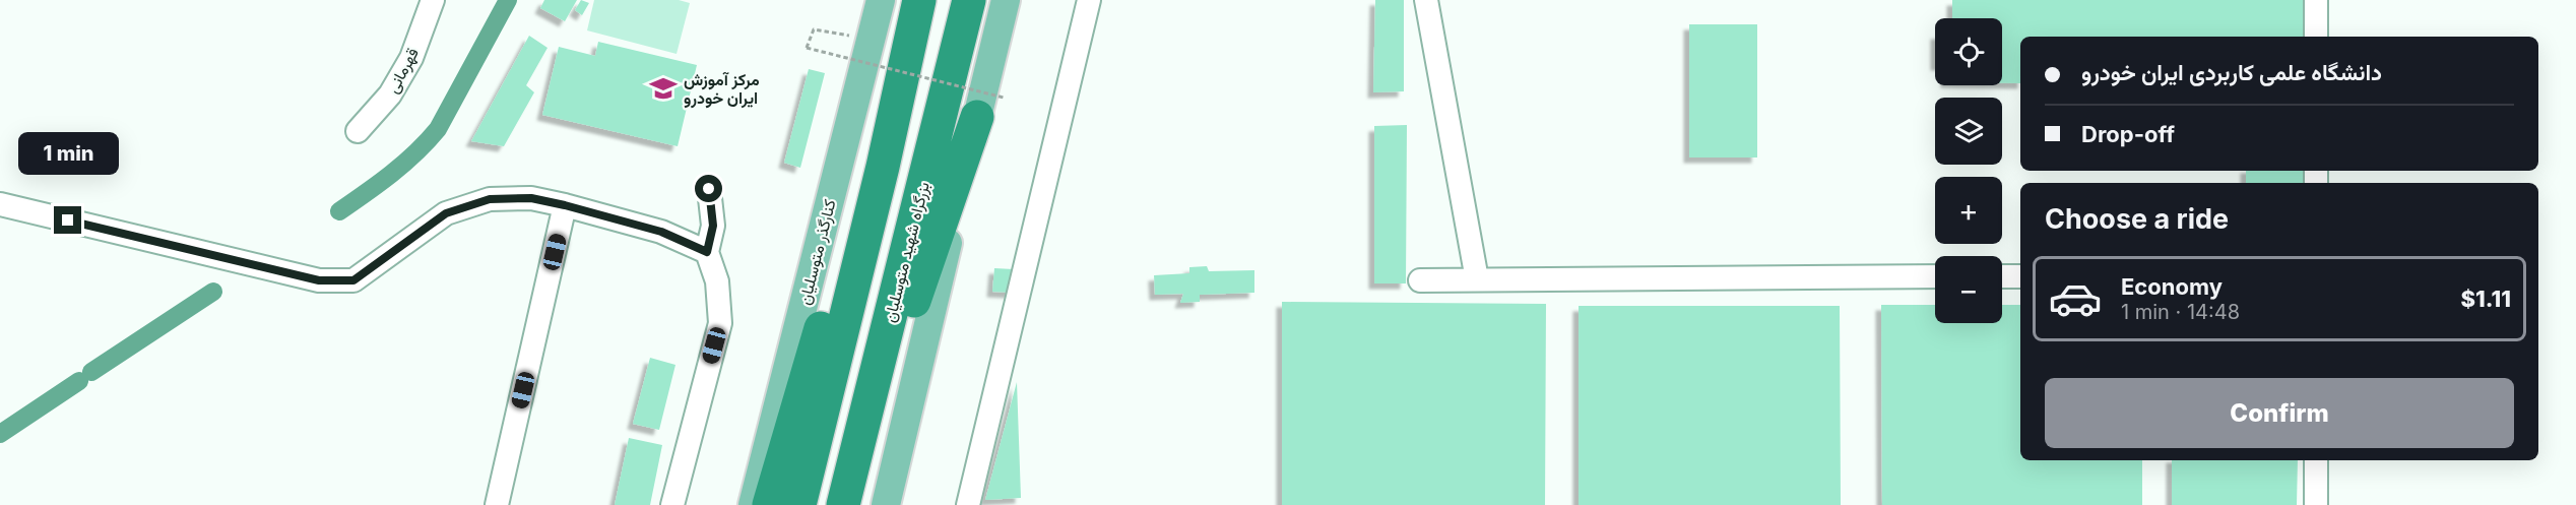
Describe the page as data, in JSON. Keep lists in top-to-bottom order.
{
  "streets": {
    "highway": ["بزرگراه شهید متوسلیان"],
    "main road": ["کنارگذر متوسلیان"],
    "street": ["قهرمانی"]
  },
  "places": {
    "school or university": ["مرکز آموزش ایران خودرو"]
  },
  "page": {
    "map_buttons": ["+", "−"],
    "banner": ["دانشگاه علمی کاربردی ایران خودرو", "Drop-off"],
    "bubble": "1 min",
    "heading": "Choose a ride",
    "list": [
      {
        "name": "Economy",
        "note": "1 min · 14:48",
        "value": "$1.11"
      }
    ],
    "buttons": "Confirm"
  }
}
